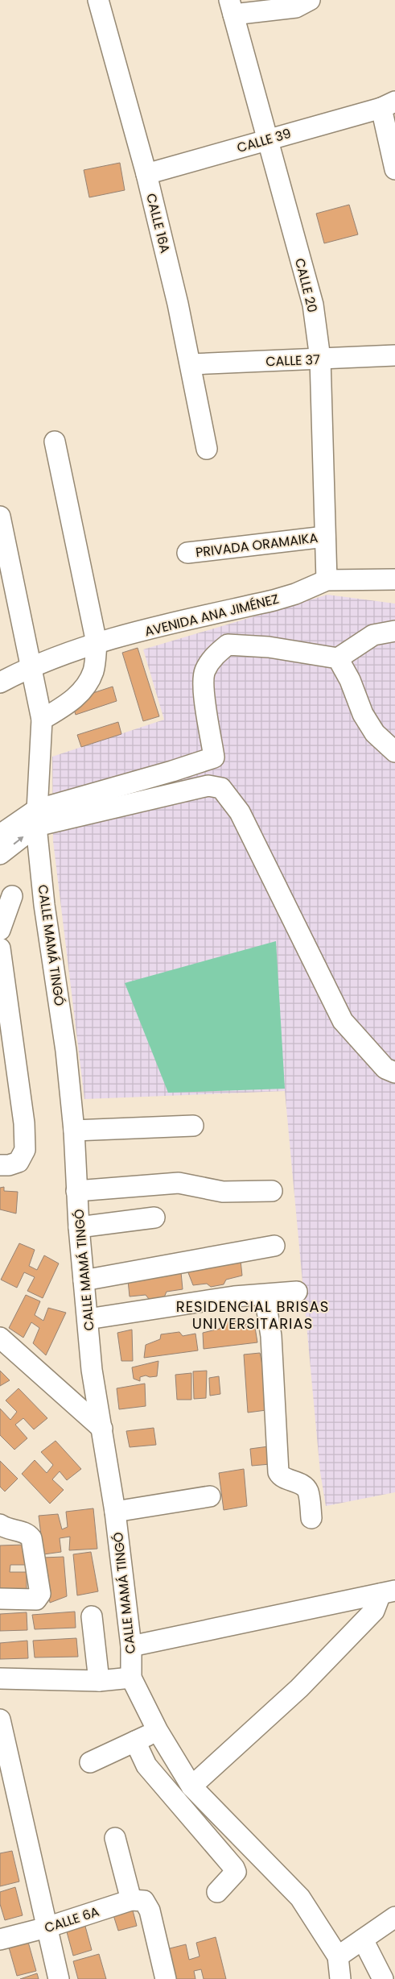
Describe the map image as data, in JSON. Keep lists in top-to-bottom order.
{
  "streets": {
    "street": [
      "CALLE 39",
      "CALLE 16A",
      "CALLE 20",
      "CALLE 37",
      "PRIVADA ORAMAIKA",
      "AVENIDA ANA JIMÉNEZ",
      "CALLE MAMÁ TINGÓ",
      "CALLE 6A"
    ]
  },
  "crossings": [
    ["CALLE 39", "CALLE 16A"],
    ["CALLE 39", "CALLE 20"],
    ["CALLE 16A", "CALLE 37"],
    ["CALLE 20", "CALLE 37"],
    ["CALLE 20", "PRIVADA ORAMAIKA"],
    ["CALLE 20", "AVENIDA ANA JIMÉNEZ"],
    ["AVENIDA ANA JIMÉNEZ", "CALLE MAMÁ TINGÓ"]
  ],
  "districts": ["RESIDENCIAL BRISAS UNIVERSITARIAS"]
}
